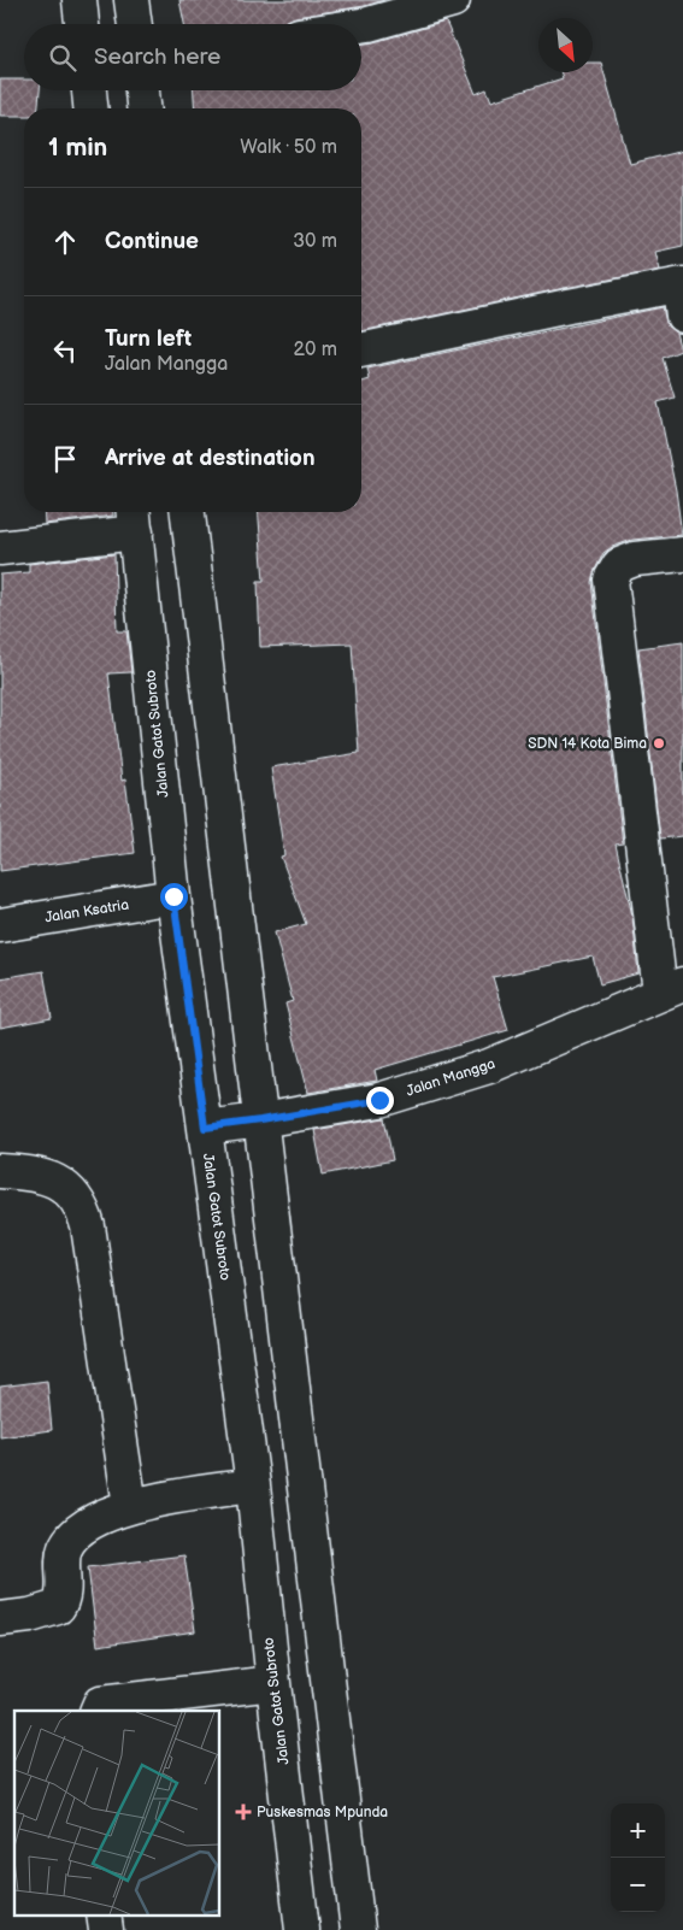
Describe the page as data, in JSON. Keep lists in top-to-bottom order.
{
  "streets": {
    "street": ["Jalan Gatot Subroto", "Jalan Ksatria", "Jalan Mangga"]
  },
  "crossings": [
    ["Jalan Gatot Subroto", "Jalan Ksatria"],
    ["Jalan Gatot Subroto", "Jalan Mangga"]
  ],
  "places": {
    "other": ["SDN 14 Kota Bima"],
    "health": ["Puskesmas Mpunda"]
  },
  "north": "bottom right",
  "page": {
    "search": "Search here",
    "heading": ["1 min", "Walk · 50 m"],
    "list": [
      ["Continue", "30 m"],
      ["Turn left", "Jalan Mangga", "20 m"],
      "Arrive at destination"
    ],
    "map_buttons": ["+", "−"]
  }
}
